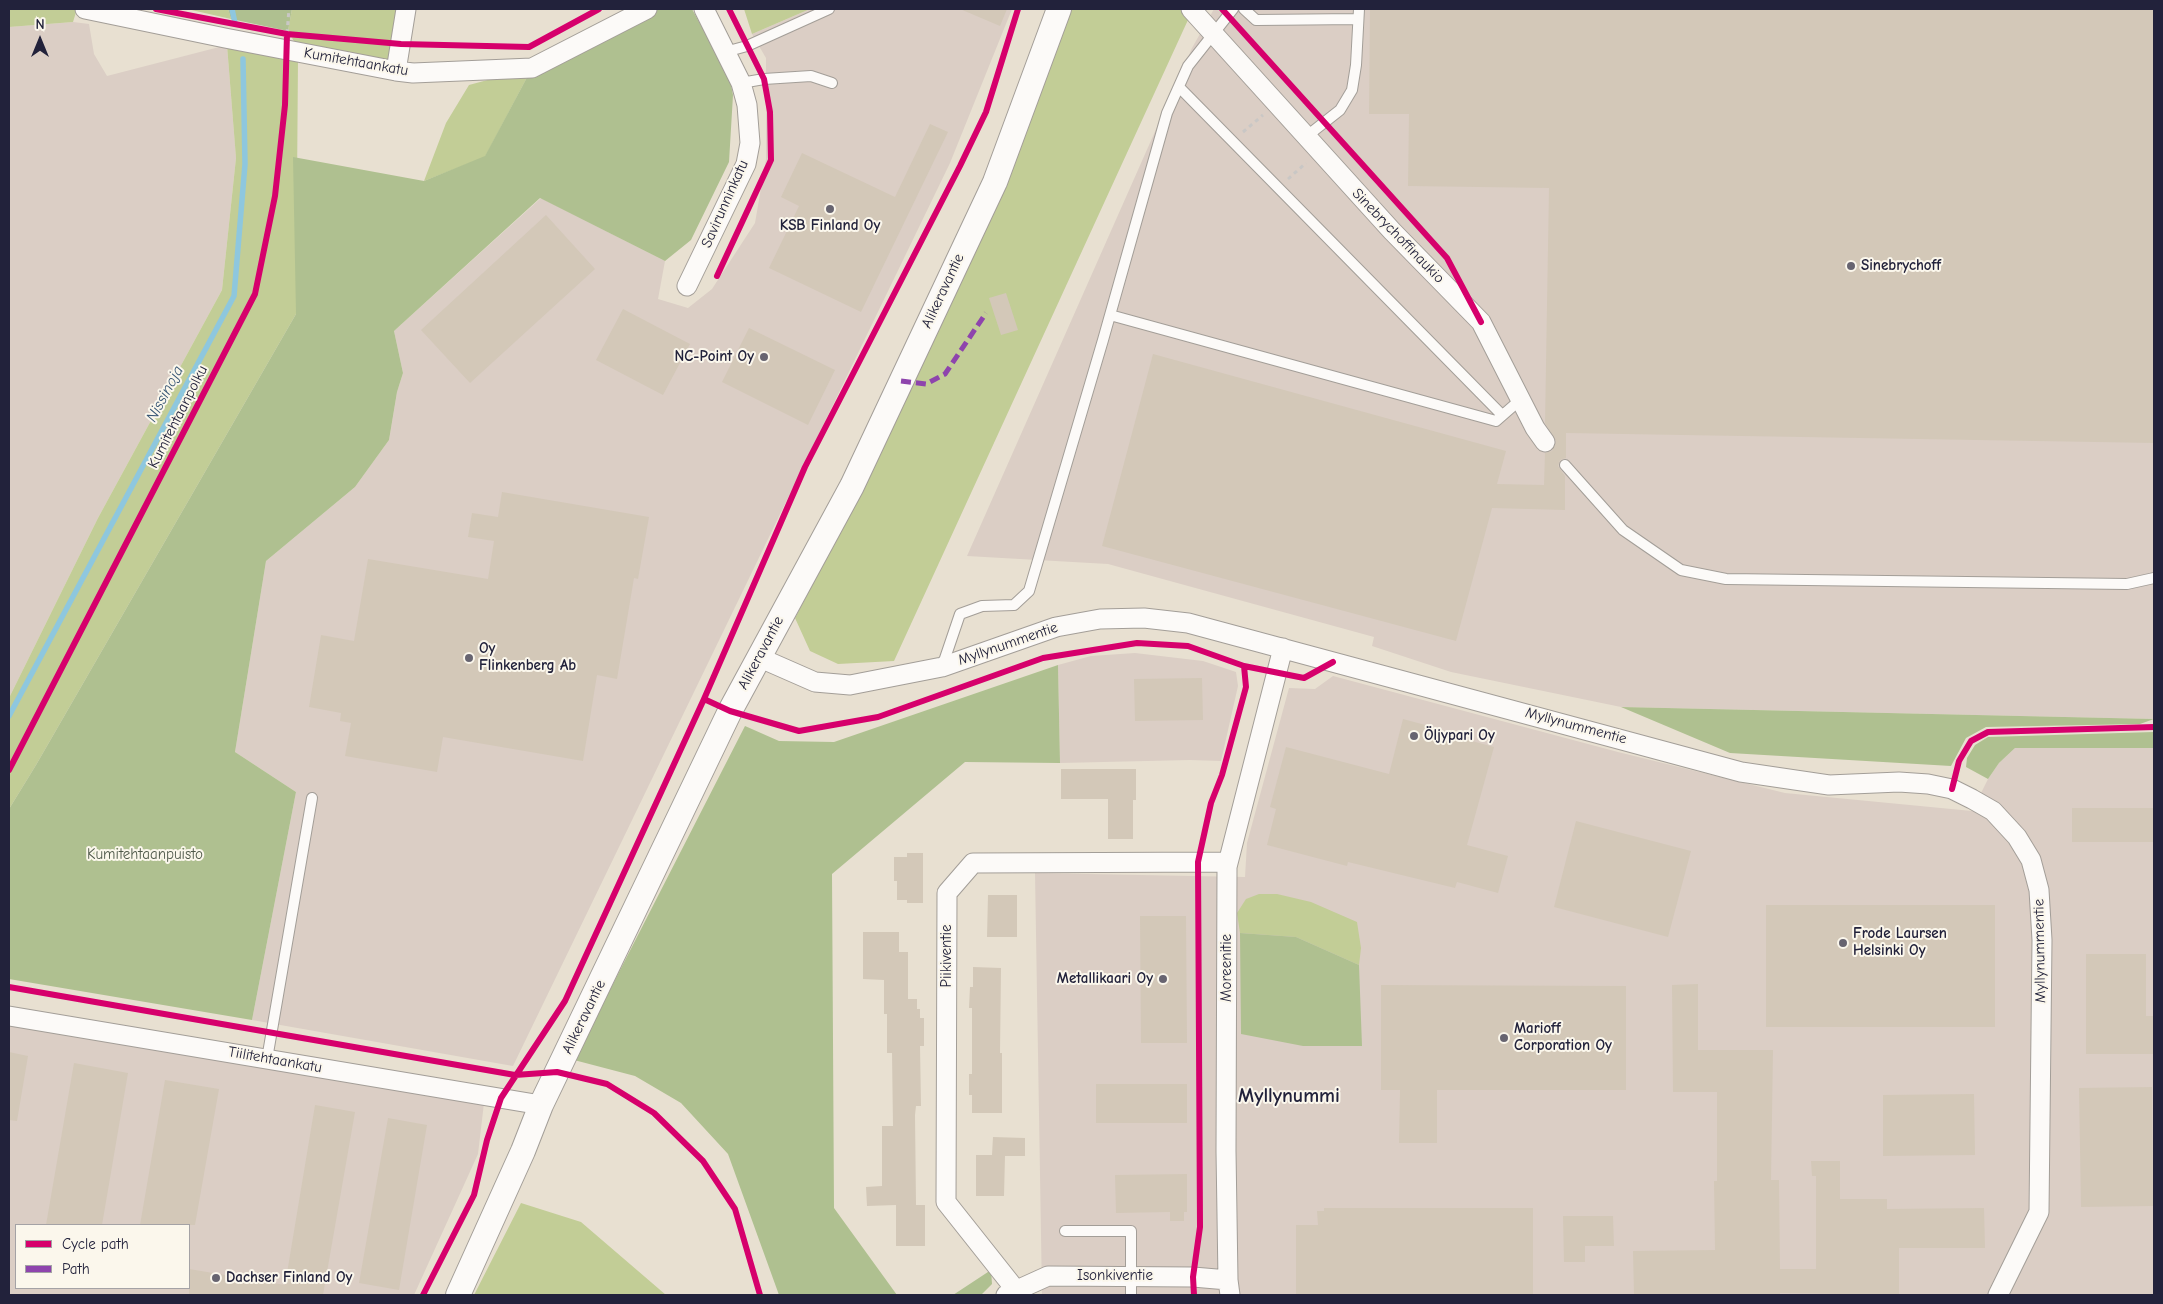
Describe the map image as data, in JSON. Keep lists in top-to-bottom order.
{
  "streets": {
    "street": [
      "Kumitehtaankatu",
      "Savirunninkatu",
      "Sinebrychoffinaukio",
      "Alikeravantie",
      "Myllynummentie",
      "Piikiventie",
      "Moreenitie",
      "Tiilitehtaankatu",
      "Isonkiventie"
    ],
    "cycle path": ["Kumitehtaanpolku"]
  },
  "crossings": [
    ["Alikeravantie", "Myllynummentie"],
    ["Alikeravantie", "Tiilitehtaankatu"],
    ["Myllynummentie", "Moreenitie"],
    ["Piikiventie", "Moreenitie"],
    ["Piikiventie", "Isonkiventie"],
    ["Moreenitie", "Isonkiventie"]
  ],
  "districts": ["Myllynummi"],
  "water": ["Nissinoja"],
  "parks": ["Kumitehtaanpuisto"],
  "places": [
    "KSB Finland Oy",
    "Sinebrychoff",
    "NC-Point Oy",
    "Oy Flinkenberg Ab",
    "Öljypari Oy",
    "Frode Laursen Helsinki Oy",
    "Metallikaari Oy",
    "Marioff Corporation Oy",
    "Dachser Finland Oy"
  ],
  "legend": ["Cycle path", "Path"],
  "north": "top"
}
